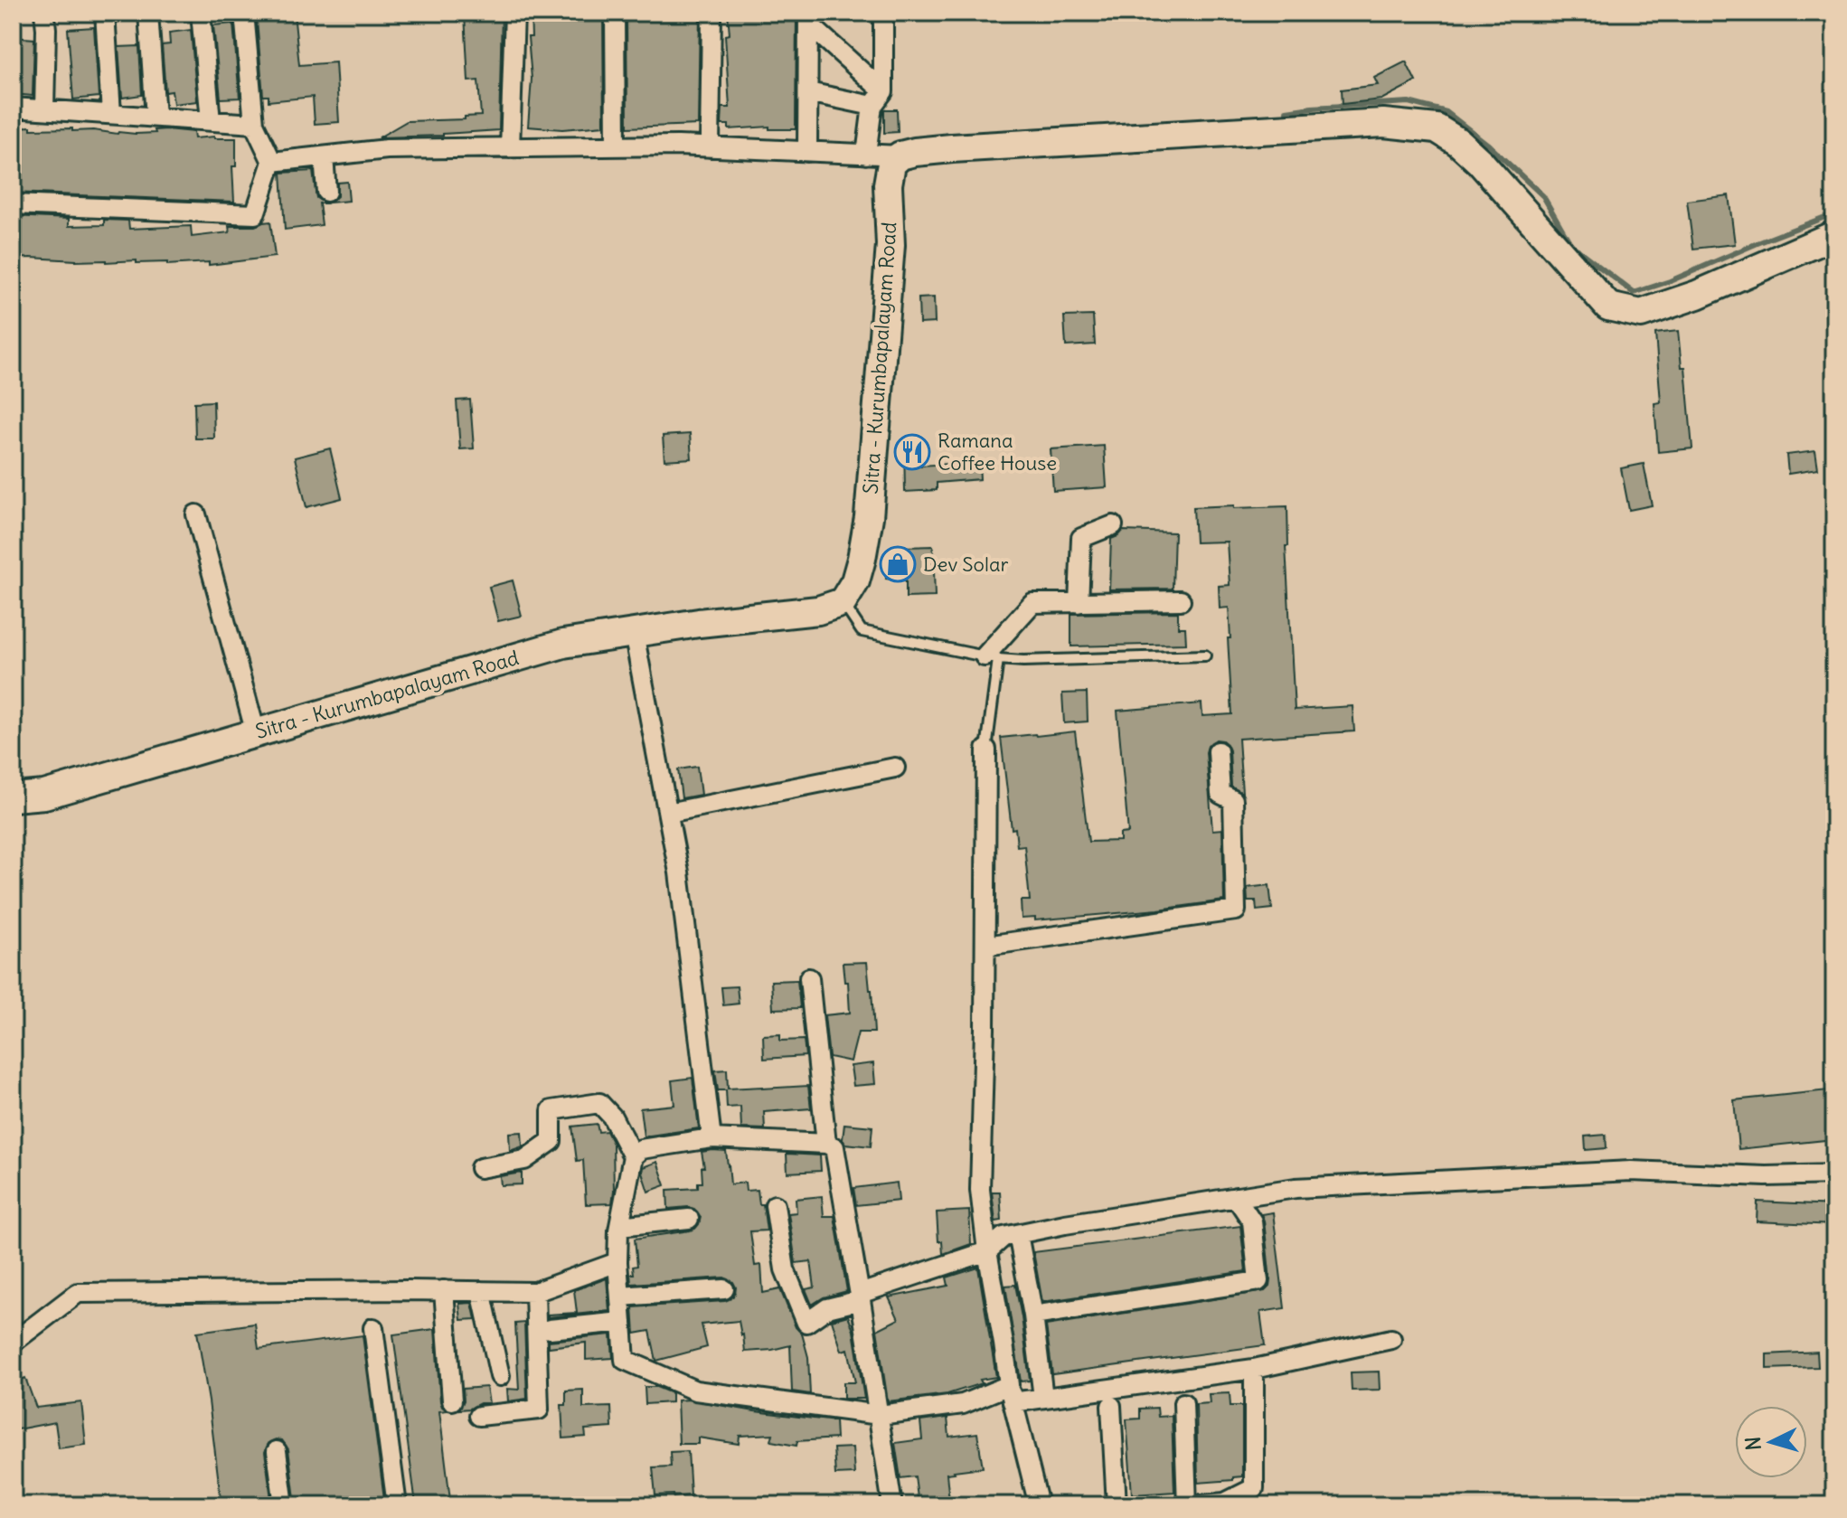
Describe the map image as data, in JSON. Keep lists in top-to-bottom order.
{
  "streets": {
    "main road": ["Sitra - Kurumbapalayam Road"]
  },
  "places": {
    "restaurant": ["Ramana Coffee House"],
    "shop": ["Dev Solar"]
  },
  "north": "left"
}
